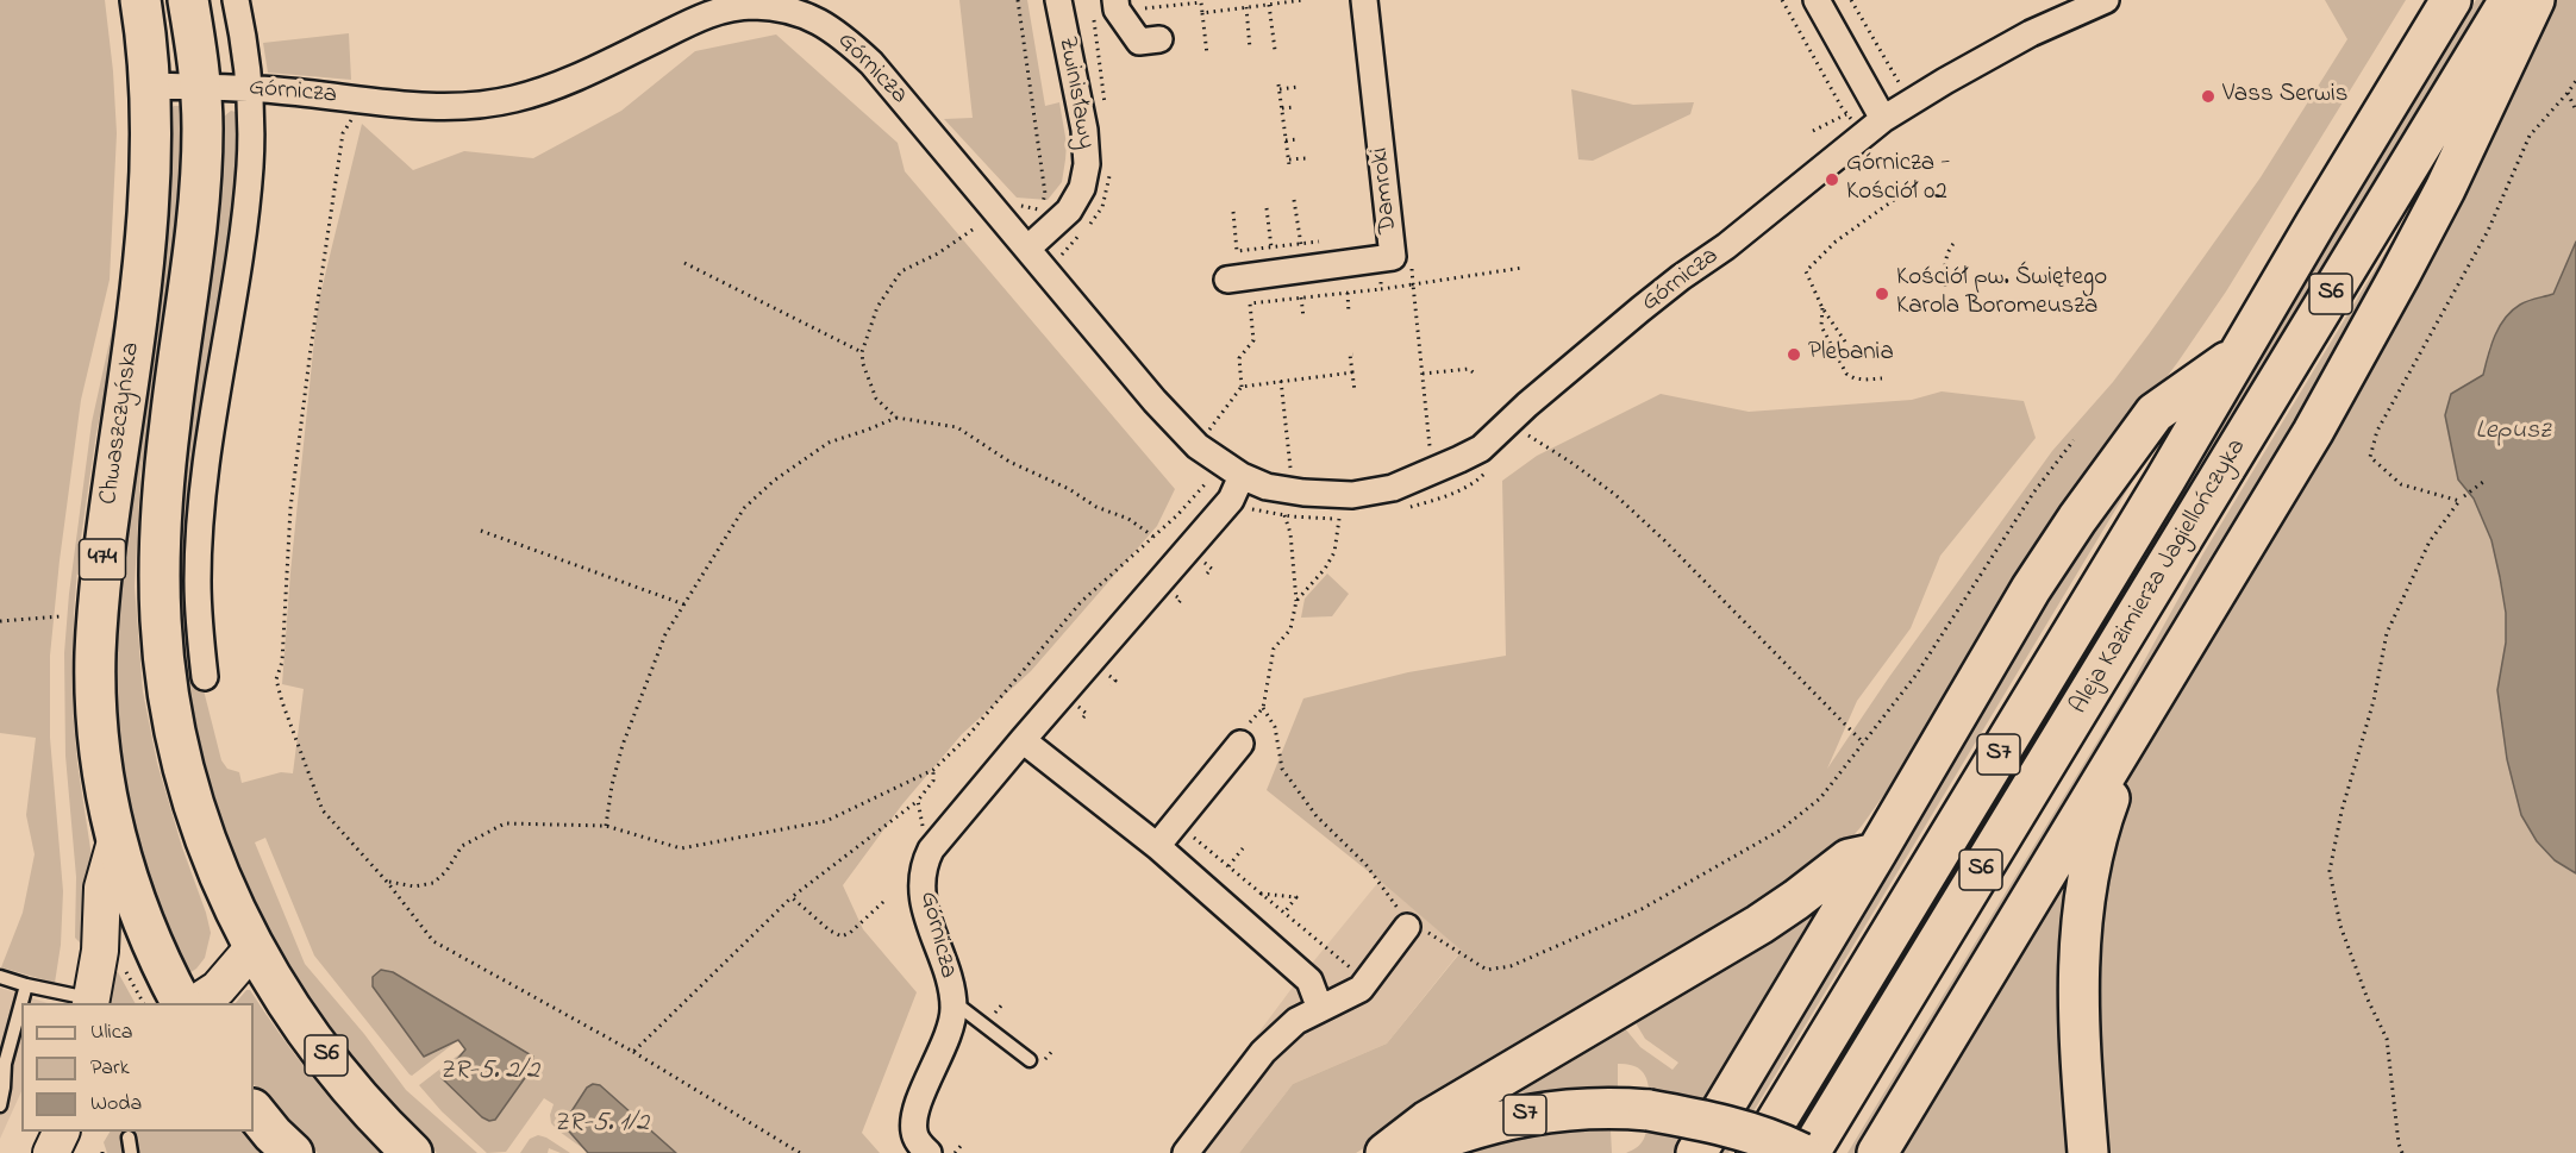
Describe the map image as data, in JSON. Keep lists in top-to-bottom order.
{
  "streets": {
    "main road": [
      "S6",
      "Chwaszczyńska",
      "474",
      "Aleja Kazimierza Jagiellończyka",
      "S7"
    ],
    "street": ["Górnicza", "Zwinisławy", "Damroki"]
  },
  "crossings": [
    ["Górnicza", "Zwinisławy"],
    ["Górnicza", "Chwaszczyńska"],
    ["S6", "Chwaszczyńska"],
    ["S6", "Aleja Kazimierza Jagiellończyka"]
  ],
  "water": ["Lepusz", "ZR-5. 2/2", "ZR-5. 1/2"],
  "places": [
    "Vass Serwis",
    "Górnicza - Kościół 02",
    "Kościół pw. Świętego Karola Boromeusza",
    "Plebania"
  ],
  "legend": ["Ulica", "Park", "Woda"]
}
